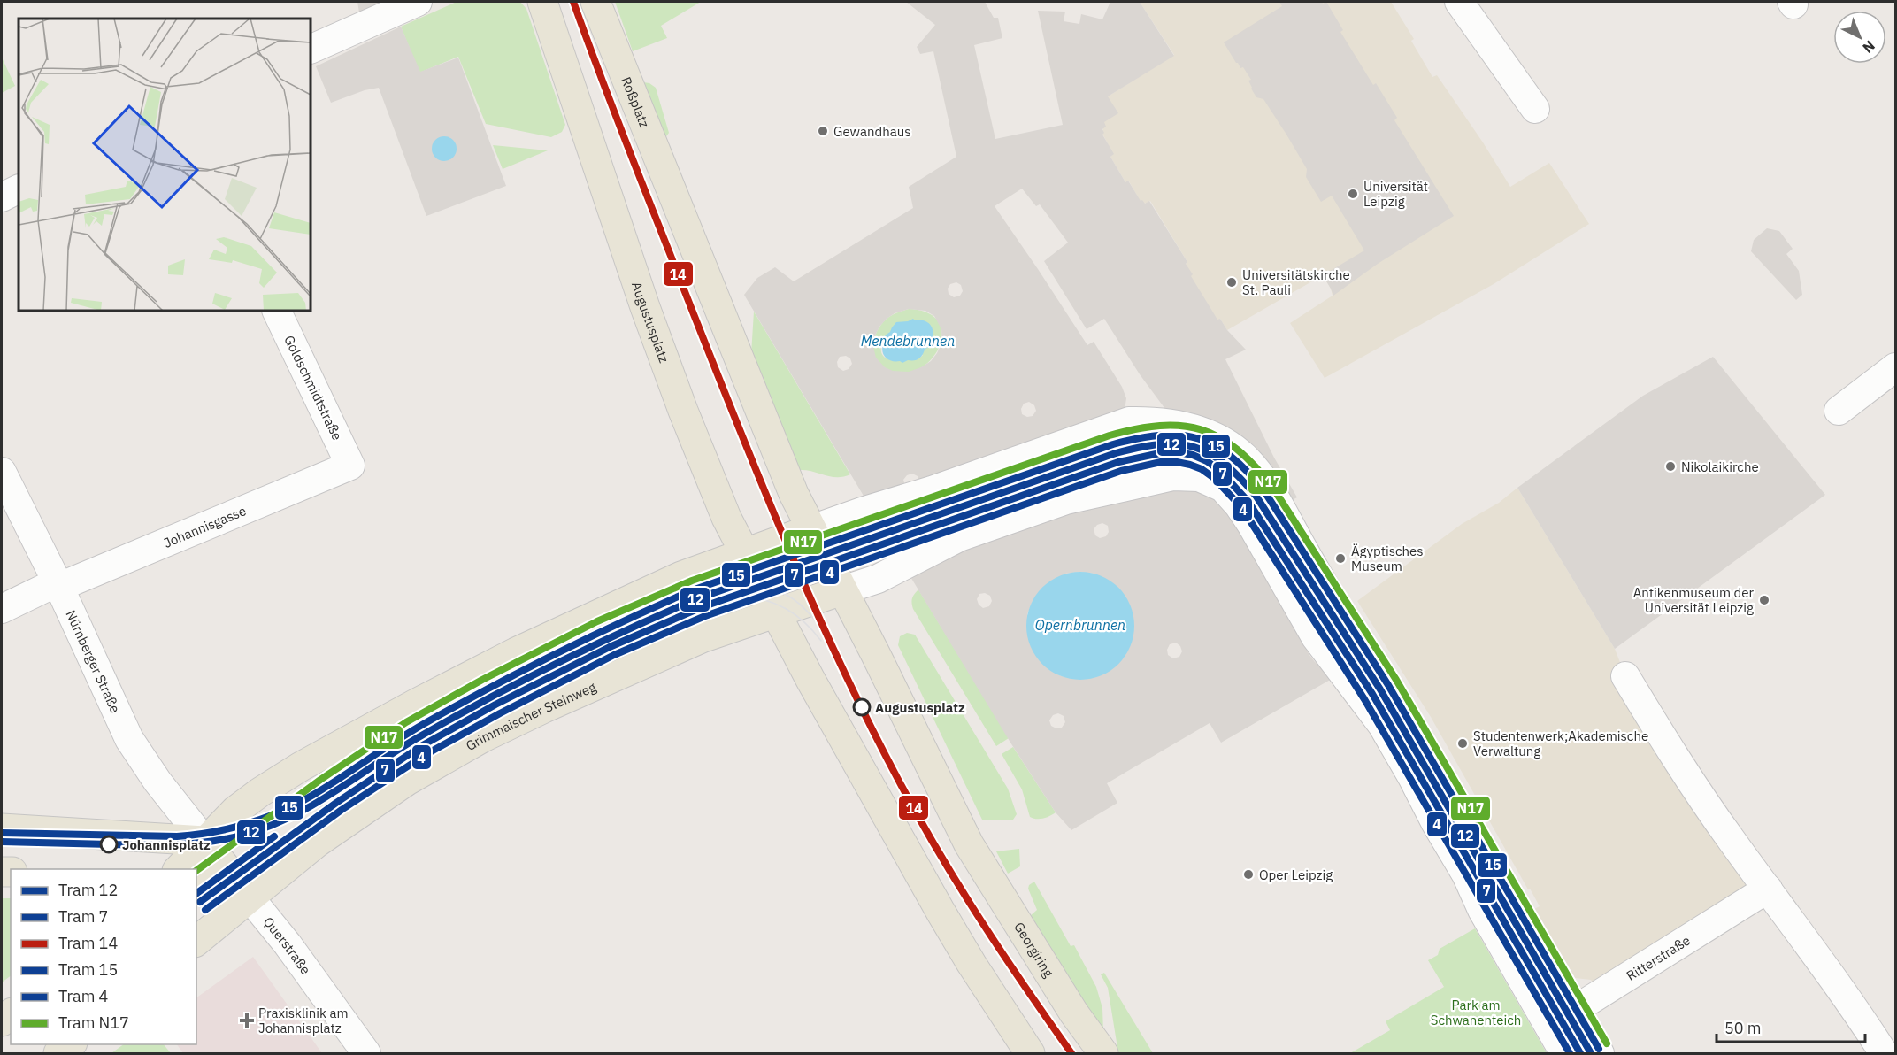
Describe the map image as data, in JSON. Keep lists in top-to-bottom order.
{
  "streets": {
    "main road": [
      "Roßplatz",
      "Augustusplatz",
      "Grimmaischer Steinweg",
      "Querstraße",
      "Georgiring"
    ],
    "street": [
      "Goldschmidtstraße",
      "Johannisgasse",
      "Nürnberger Straße",
      "Ritterstraße"
    ]
  },
  "crossings": [
    ["Augustusplatz", "Grimmaischer Steinweg"],
    ["Goldschmidtstraße", "Johannisgasse"],
    ["Johannisgasse", "Nürnberger Straße"],
    ["Nürnberger Straße", "Querstraße"],
    ["Grimmaischer Steinweg", "Querstraße"],
    ["Grimmaischer Steinweg", "Georgiring"]
  ],
  "water": ["Mendebrunnen", "Opernbrunnen"],
  "parks": ["Park am Schwanenteich"],
  "places": {
    "other": [
      "Gewandhaus",
      "Universität Leipzig",
      "Universitätskirche St. Pauli",
      "Nikolaikirche",
      "Ägyptisches Museum",
      "Antikenmuseum der Universität Leipzig",
      "Augustusplatz",
      "Studentenwerk;Akademische Verwaltung",
      "Johannisplatz",
      "Oper Leipzig"
    ],
    "health": ["Praxisklinik am Johannisplatz"]
  },
  "lines": [
    "tram line 14",
    "tram line N17",
    "tram line 15",
    "tram line 12",
    "tram line 7",
    "tram line 4"
  ],
  "legend": [
    "Tram 12",
    "Tram 7",
    "Tram 14",
    "Tram 15",
    "Tram 4",
    "Tram N17"
  ],
  "scale_bar": "50 m",
  "north": "bottom right"
}
